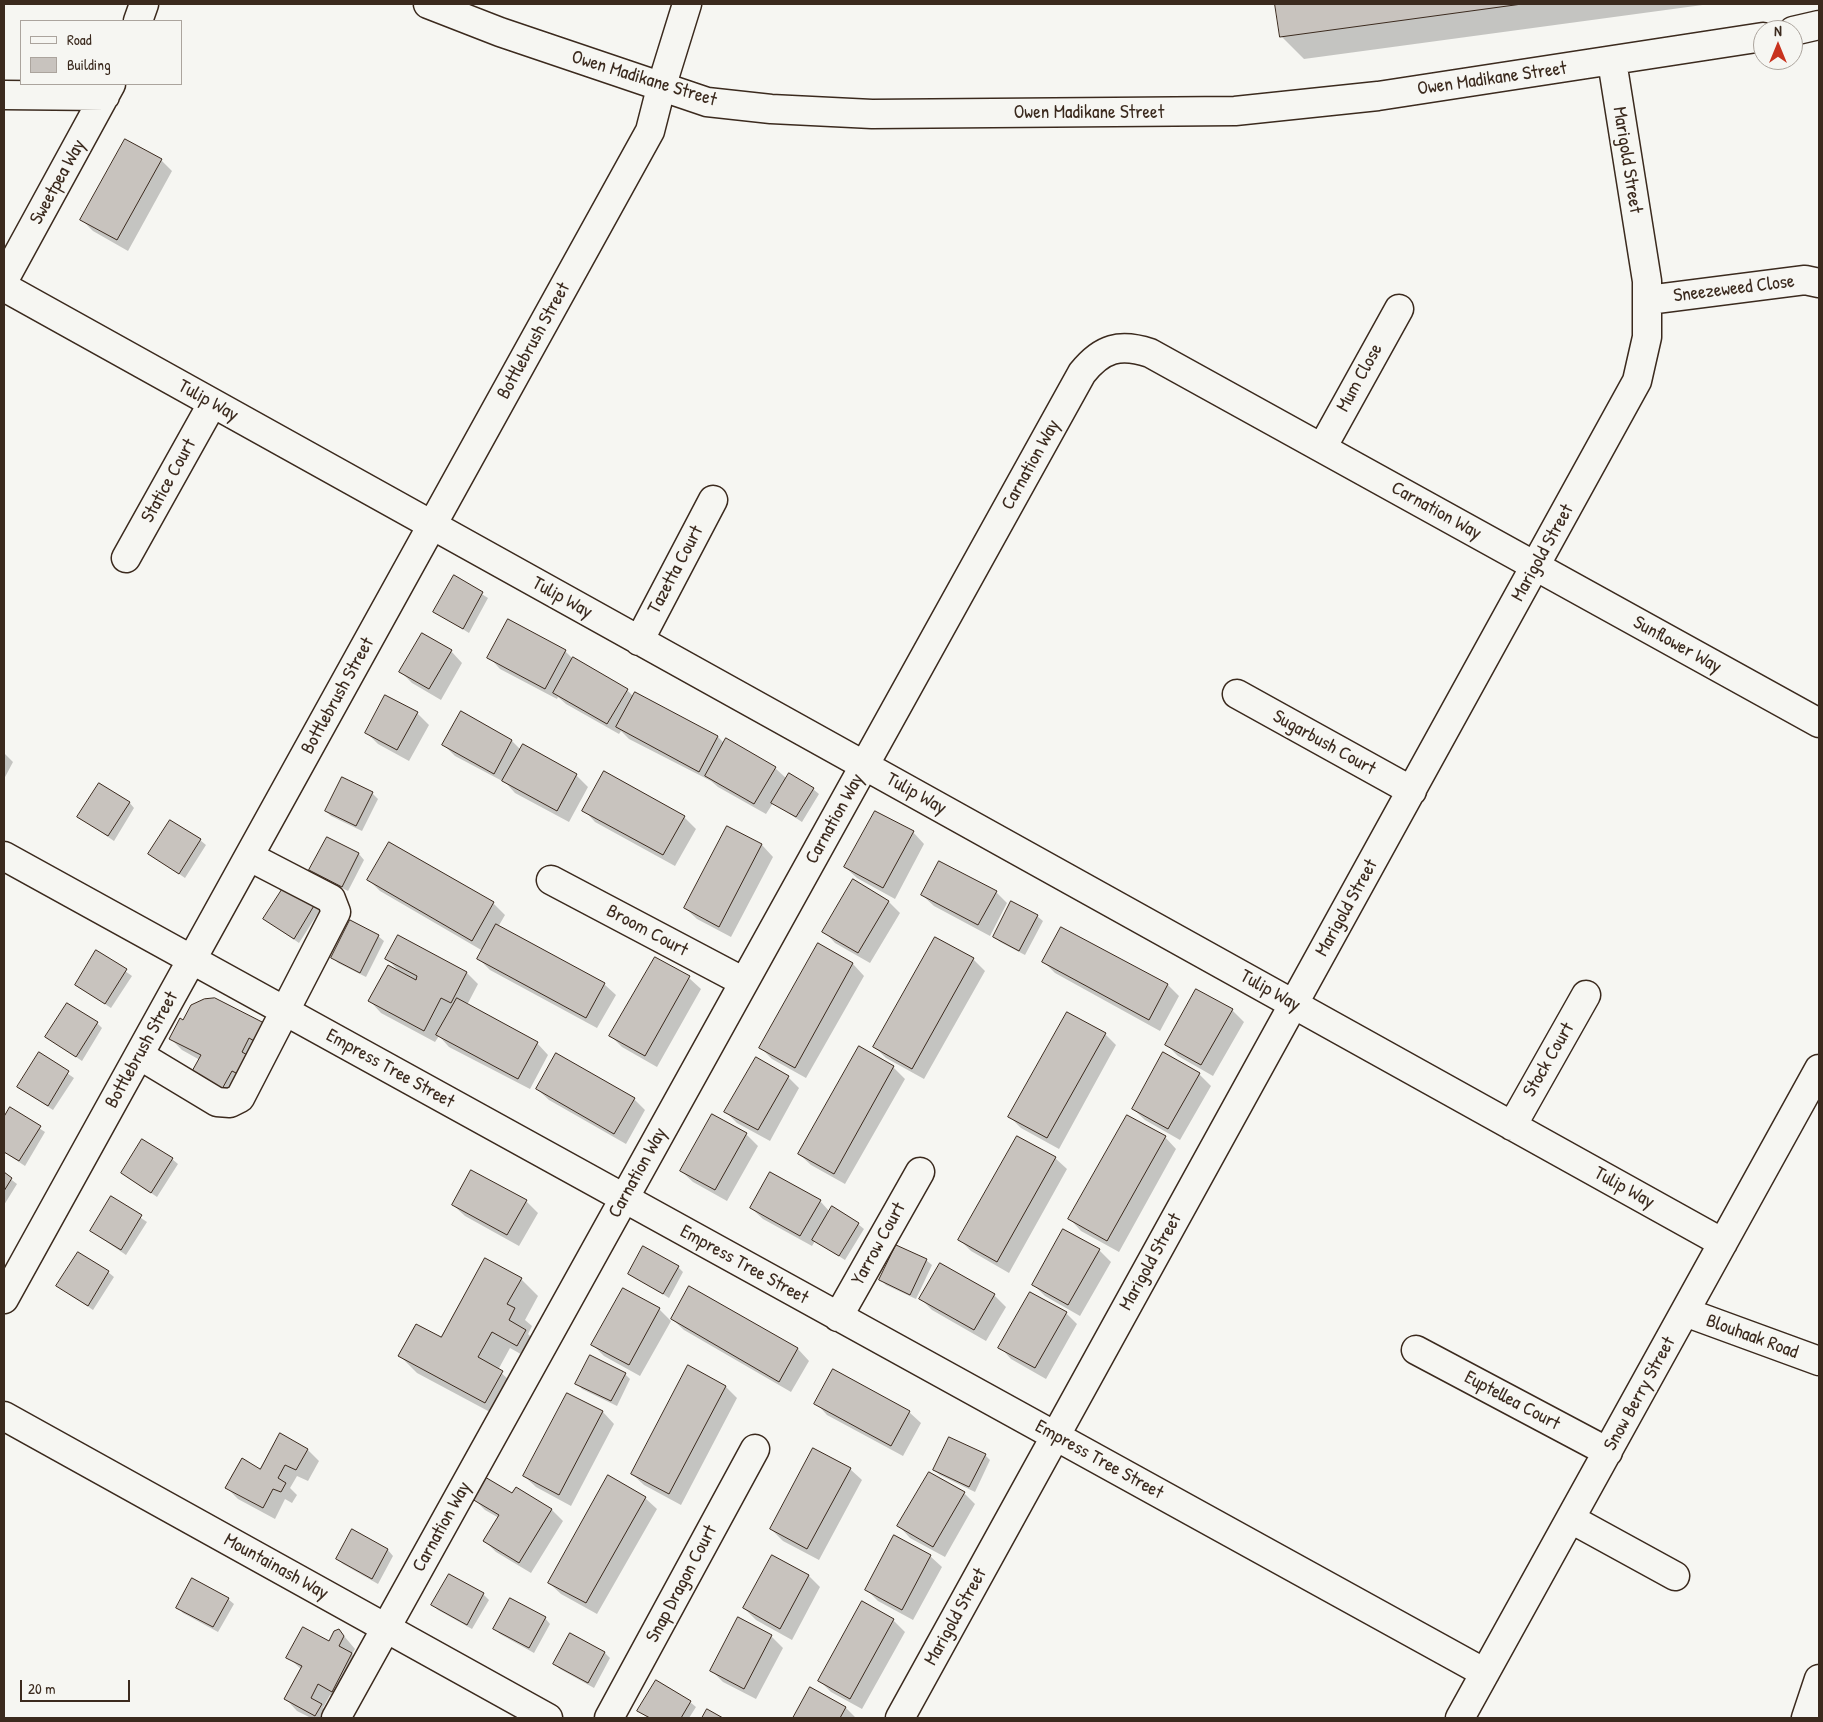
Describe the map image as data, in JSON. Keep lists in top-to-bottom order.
{
  "streets": {
    "street": [
      "Owen Madikane Street",
      "Marigold Street",
      "Sweetpea Way",
      "Sneezeweed Close",
      "Bottlebrush Street",
      "Mum Close",
      "Tulip Way",
      "Carnation Way",
      "Statice Court",
      "Tazetta Court",
      "Sunflower Way",
      "Sugarbush Court",
      "Broom Court",
      "Stock Court",
      "Empress Tree Street",
      "Yarrow Court",
      "Blouhaak Road",
      "Snow Berry Street",
      "Euptellea Court",
      "Mountainash Way",
      "Snap Dragon Court"
    ]
  },
  "crossings": [
    ["Owen Madikane Street", "Marigold Street"],
    ["Owen Madikane Street", "Bottlebrush Street"],
    ["Marigold Street", "Sneezeweed Close"],
    ["Marigold Street", "Tulip Way"],
    ["Marigold Street", "Carnation Way"],
    ["Marigold Street", "Sunflower Way"],
    ["Marigold Street", "Sugarbush Court"],
    ["Marigold Street", "Empress Tree Street"],
    ["Bottlebrush Street", "Tulip Way"],
    ["Bottlebrush Street", "Empress Tree Street"],
    ["Mum Close", "Carnation Way"],
    ["Tulip Way", "Carnation Way"],
    ["Tulip Way", "Statice Court"],
    ["Tulip Way", "Tazetta Court"],
    ["Tulip Way", "Stock Court"],
    ["Tulip Way", "Snow Berry Street"],
    ["Carnation Way", "Sunflower Way"],
    ["Carnation Way", "Broom Court"],
    ["Carnation Way", "Empress Tree Street"],
    ["Carnation Way", "Mountainash Way"],
    ["Empress Tree Street", "Yarrow Court"],
    ["Empress Tree Street", "Snow Berry Street"],
    ["Blouhaak Road", "Snow Berry Street"],
    ["Snow Berry Street", "Euptellea Court"]
  ],
  "legend": ["Road", "Building"],
  "scale_bar": "20 m",
  "north": "top"
}
